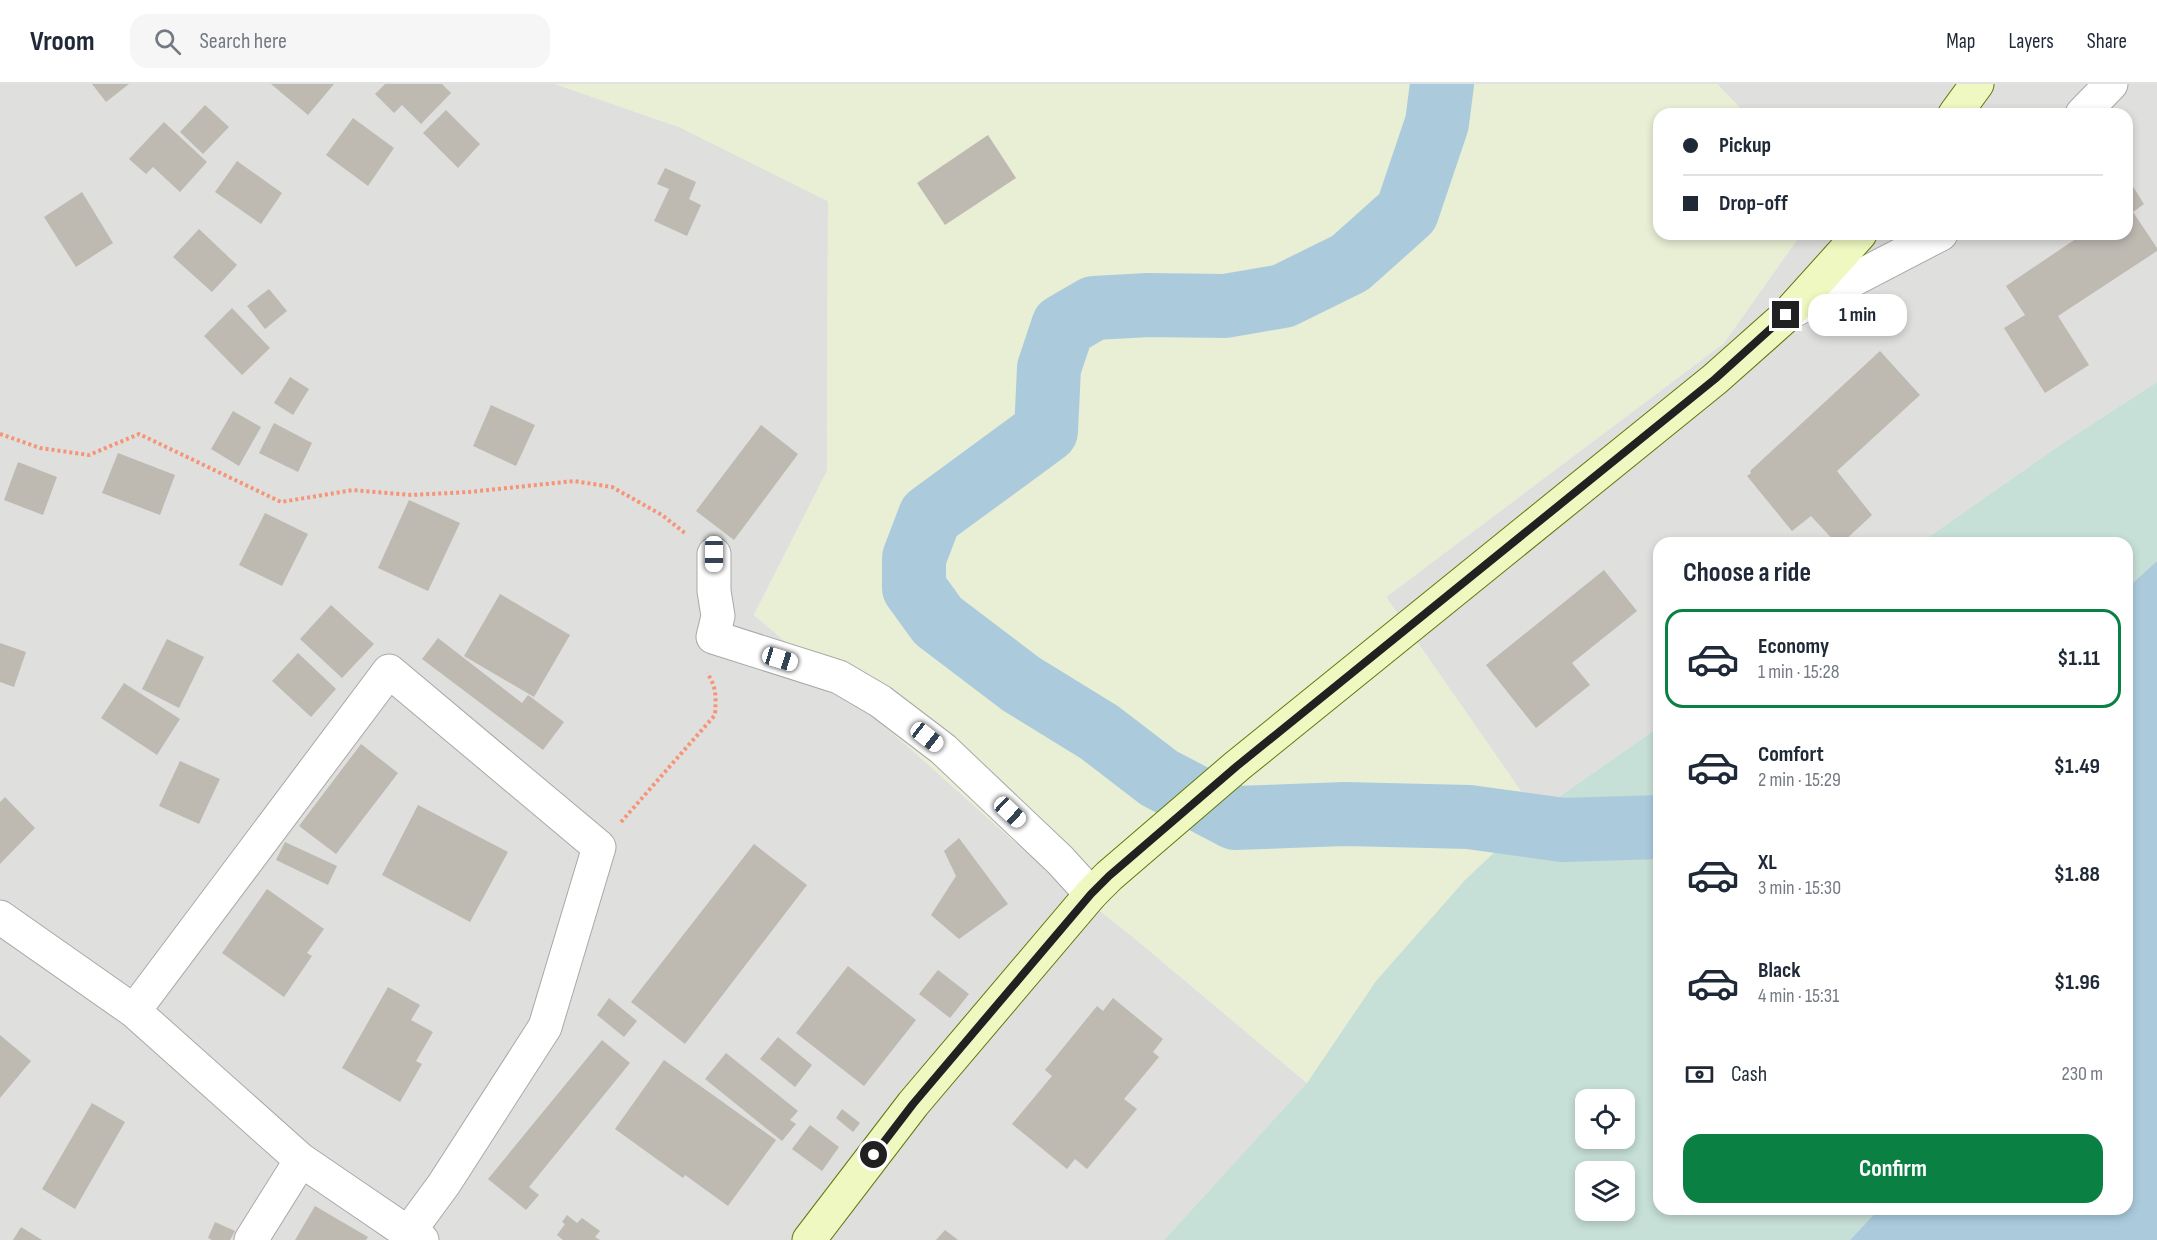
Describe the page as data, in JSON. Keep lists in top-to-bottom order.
{
  "page": {
    "header": "Vroom",
    "search": "Search here",
    "nav": ["Map", "Layers", "Share"],
    "banner": ["Pickup", "Drop-off"],
    "bubble": "1 min",
    "heading": "Choose a ride",
    "list": [
      {
        "name": "Economy",
        "note": "1 min · 15:28",
        "value": "$1.11"
      },
      {
        "name": "Comfort",
        "note": "2 min · 15:29",
        "value": "$1.49"
      },
      {
        "name": "XL",
        "note": "3 min · 15:30",
        "value": "$1.88"
      },
      {
        "name": "Black",
        "note": "4 min · 15:31",
        "value": "$1.96"
      }
    ],
    "pay": ["Cash", "230 m"],
    "buttons": "Confirm"
  }
}
